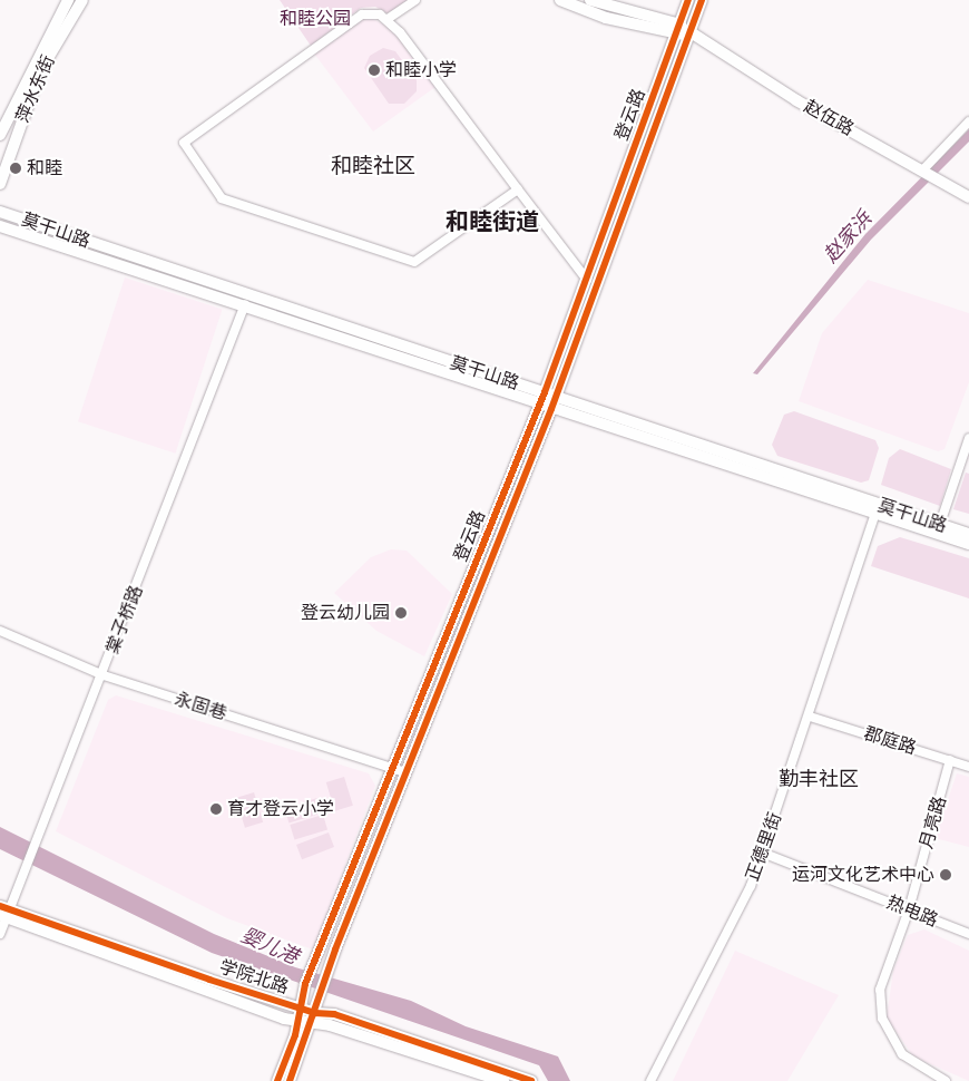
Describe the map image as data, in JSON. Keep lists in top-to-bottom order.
{
  "streets": {
    "main road": [
      "萍水东街",
      "登云路",
      "赵伍路",
      "莫干山路",
      "学院北路"
    ],
    "street": [
      "棠子桥路",
      "永固巷",
      "郡庭路",
      "月亮路",
      "正德里街",
      "热电路"
    ]
  },
  "crossings": [
    ["登云路", "赵伍路"],
    ["登云路", "莫干山路"],
    ["登云路", "永固巷"],
    ["登云路", "学院北路"],
    ["莫干山路", "棠子桥路"],
    ["莫干山路", "正德里街"],
    ["棠子桥路", "永固巷"],
    ["棠子桥路", "学院北路"],
    ["郡庭路", "月亮路"],
    ["郡庭路", "正德里街"],
    ["月亮路", "热电路"],
    ["正德里街", "热电路"]
  ],
  "districts": ["和睦社区", "和睦街道", "勤丰社区"],
  "water": ["赵家浜", "婴儿港"],
  "parks": ["和睦公园"],
  "places": [
    "和睦小学",
    "和睦",
    "登云幼儿园",
    "育才登云小学",
    "运河文化艺术中心"
  ]
}
